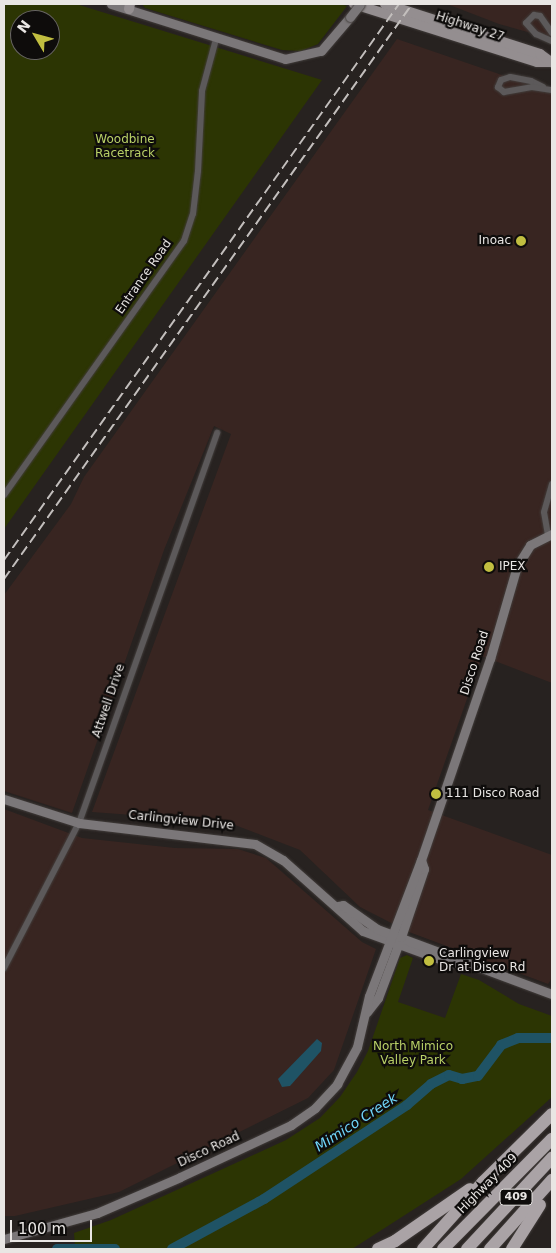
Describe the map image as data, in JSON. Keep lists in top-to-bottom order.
{
  "streets": {
    "highway": ["Highway 409", "409"],
    "main road": ["Highway 27", "Disco Road", "Carlingview Drive"],
    "street": ["Entrance Road", "Attwell Drive"]
  },
  "crossings": [
    ["Disco Road", "Carlingview Drive"],
    ["Attwell Drive", "Carlingview Drive"]
  ],
  "water": ["Mimico Creek"],
  "parks": ["Woodbine Racetrack", "North Mimico Valley Park"],
  "places": [
    "Inoac",
    "IPEX",
    "111 Disco Road",
    "Carlingview Dr at Disco Rd"
  ],
  "scale_bar": "100 m",
  "north": "top left"
}
